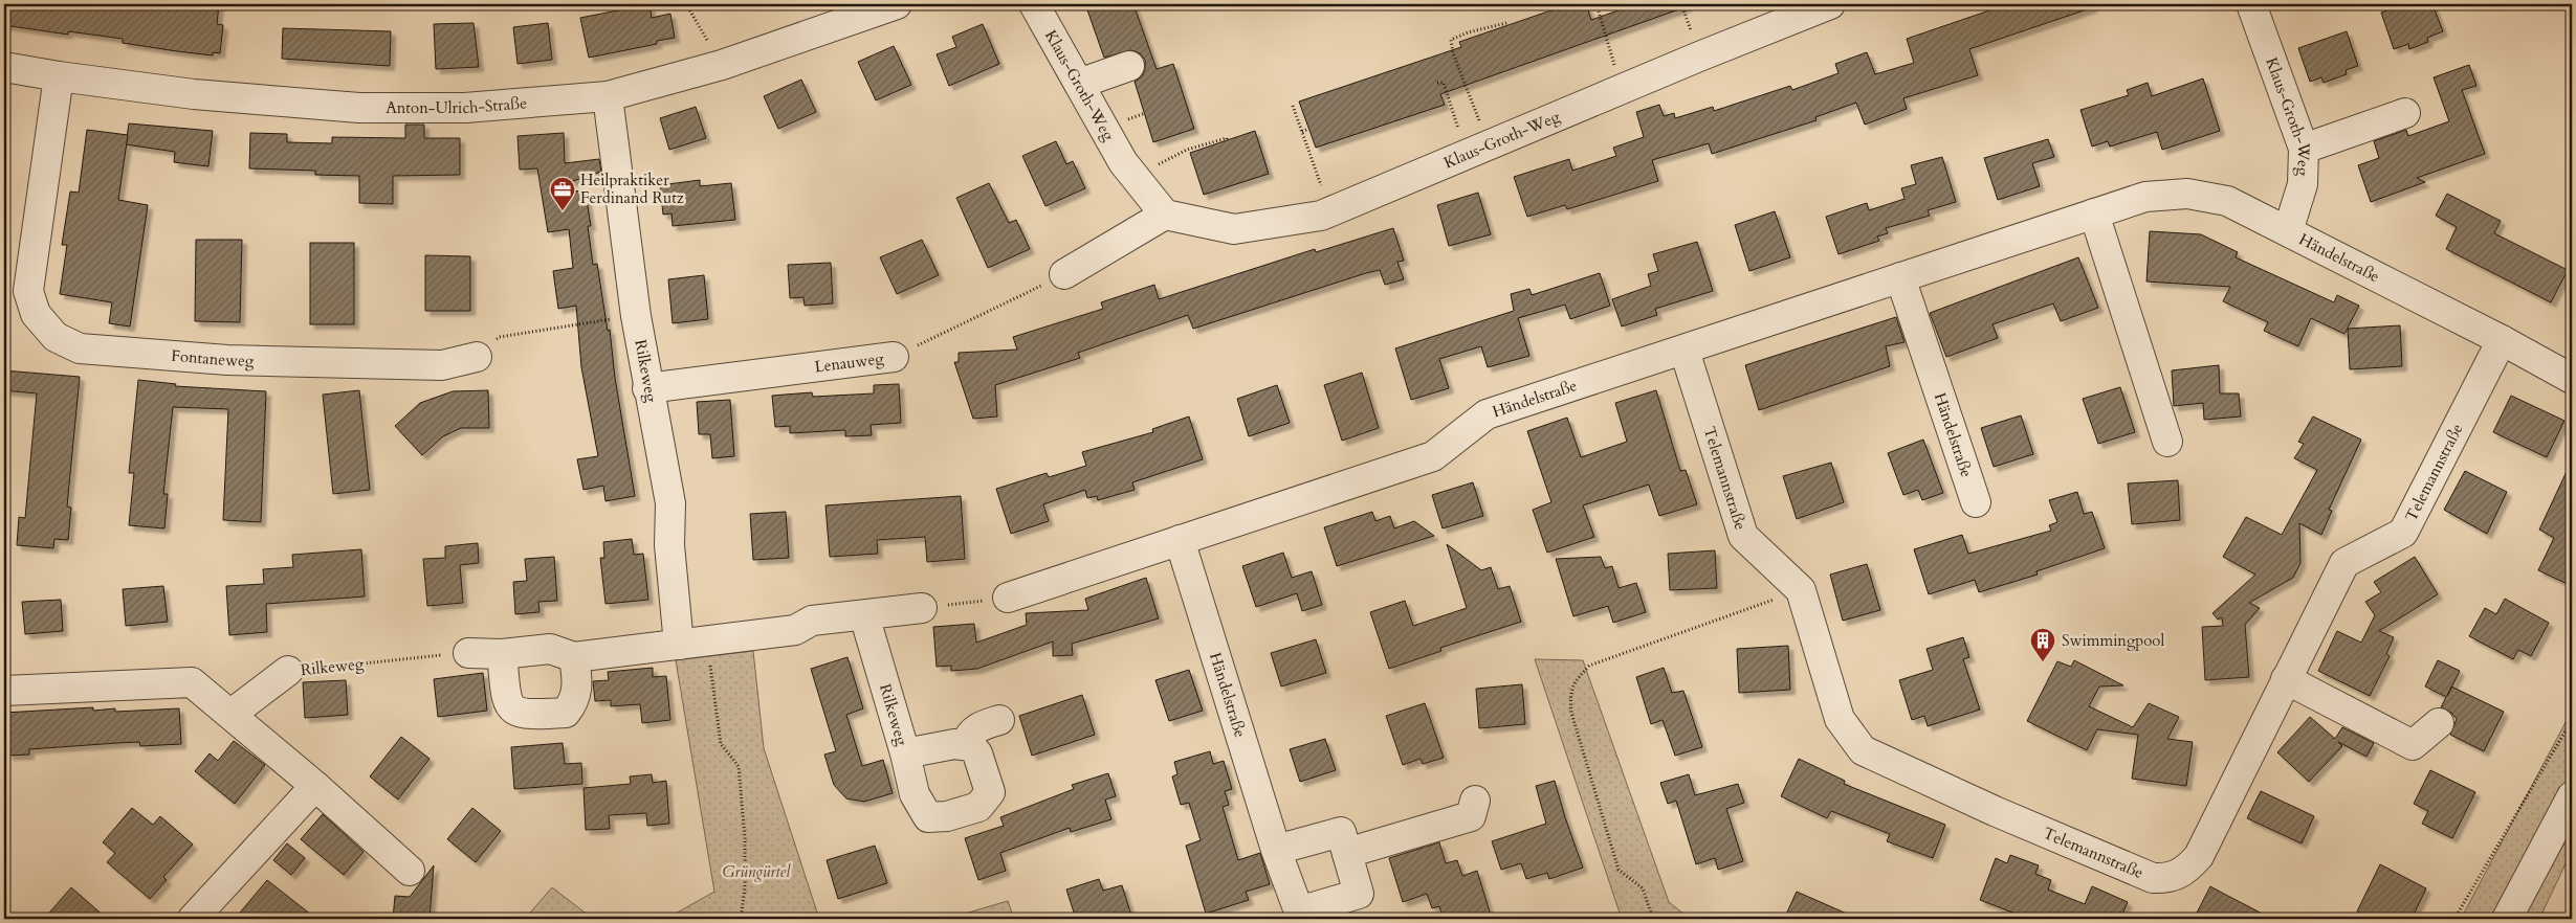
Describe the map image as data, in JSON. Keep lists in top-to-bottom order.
{
  "streets": {
    "street": [
      "Klaus-Groth-Weg",
      "Anton-Ulrich-Straße",
      "Händelstraße",
      "Fontaneweg",
      "Lenauweg",
      "Rilkeweg",
      "Telemannstraße"
    ]
  },
  "crossings": [
    ["Klaus-Groth-Weg", "Händelstraße"],
    ["Anton-Ulrich-Straße", "Fontaneweg"],
    ["Anton-Ulrich-Straße", "Rilkeweg"],
    ["Händelstraße", "Telemannstraße"],
    ["Lenauweg", "Rilkeweg"]
  ],
  "parks": ["Grüngürtel"],
  "places": {
    "office": ["Heilpraktiker Ferdinand Rutz"],
    "building": ["Swimmingpool"]
  }
}
